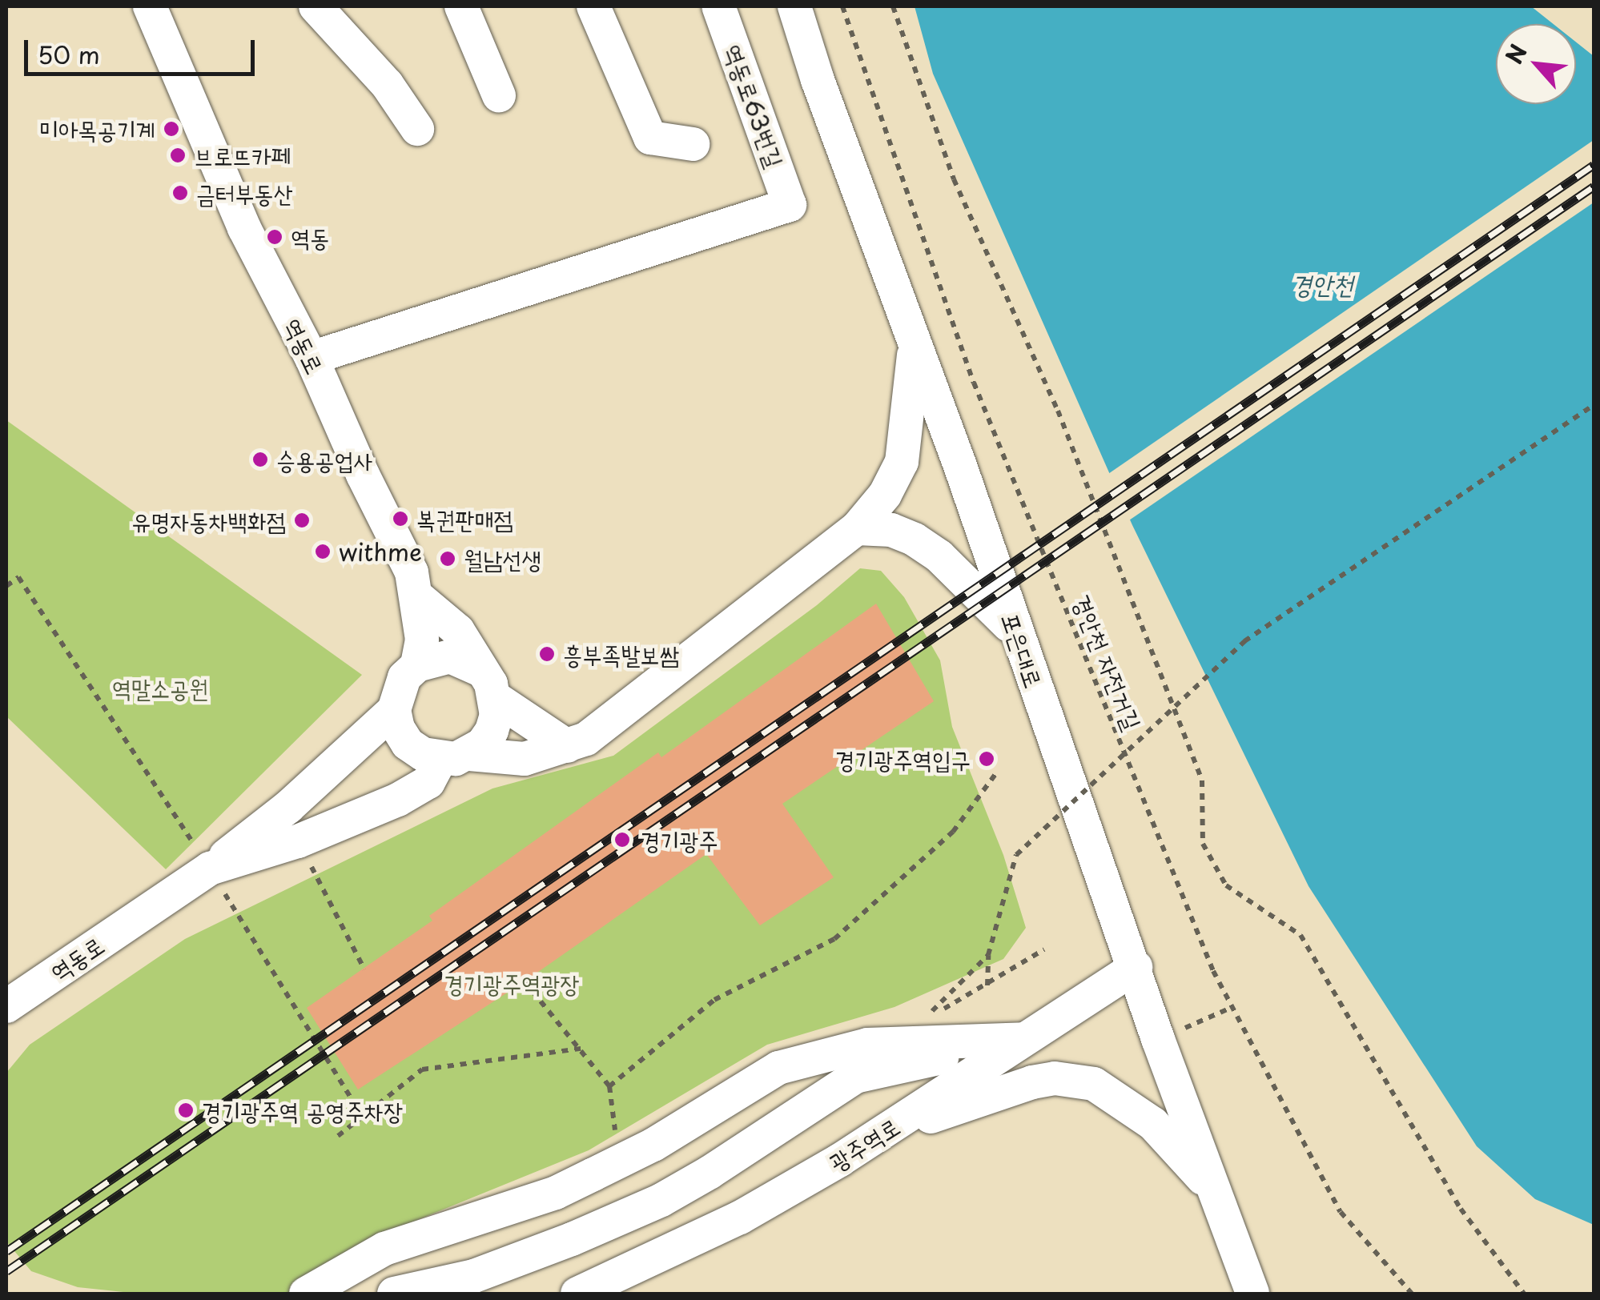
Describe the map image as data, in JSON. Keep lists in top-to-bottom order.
{
  "streets": {
    "street": [
      "역동로63번길",
      "역동로",
      "포은대로",
      "광주역로"
    ],
    "path": ["경안천 자전거길"]
  },
  "crossings": [
    ["역동로63번길", "역동로"],
    ["포은대로", "광주역로"]
  ],
  "water": ["경안천"],
  "parks": ["역말소공원", "경기광주역광장"],
  "places": [
    "미아목공기계",
    "브로뜨카페",
    "금터부동산",
    "역동",
    "승용공업사",
    "복권판매점",
    "유명자동차백화점",
    "withme",
    "월남선생",
    "흥부족발보쌈",
    "경기광주역입구",
    "경기광주",
    "경기광주역 공영주차장"
  ],
  "scale_bar": "50 m",
  "north": "top left"
}
